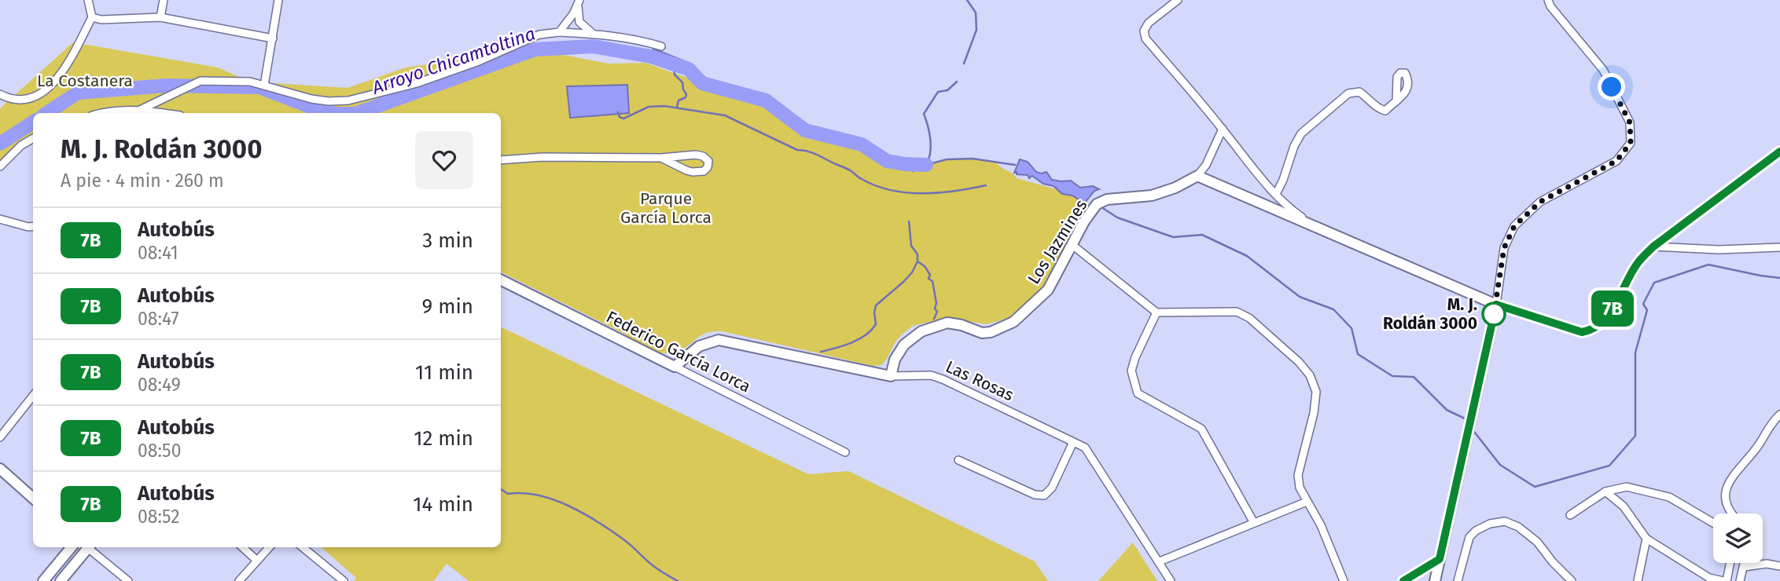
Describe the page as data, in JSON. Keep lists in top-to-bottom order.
{
  "streets": {
    "street": ["Los Jazmines", "Federico García Lorca", "Las Rosas"]
  },
  "crossings": [
    ["Los Jazmines", "Las Rosas"],
    ["Federico García Lorca", "Las Rosas"]
  ],
  "water": ["Arroyo Chicamtoltina"],
  "parks": ["La Costanera", "Parque García Lorca"],
  "places": ["M. J. Roldán 3000"],
  "lines": ["bus line 7B"],
  "page": {
    "on_map": "7B",
    "heading": ["M. J. Roldán 3000", "A pie · 4 min · 260 m"],
    "list": [
      {
        "mark": "7B",
        "name": "Autobús",
        "note": "08:41",
        "value": "3 min"
      },
      {
        "mark": "7B",
        "name": "Autobús",
        "note": "08:47",
        "value": "9 min"
      },
      {
        "mark": "7B",
        "name": "Autobús",
        "note": "08:49",
        "value": "11 min"
      },
      {
        "mark": "7B",
        "name": "Autobús",
        "note": "08:50",
        "value": "12 min"
      },
      {
        "mark": "7B",
        "name": "Autobús",
        "note": "08:52",
        "value": "14 min"
      }
    ]
  }
}
